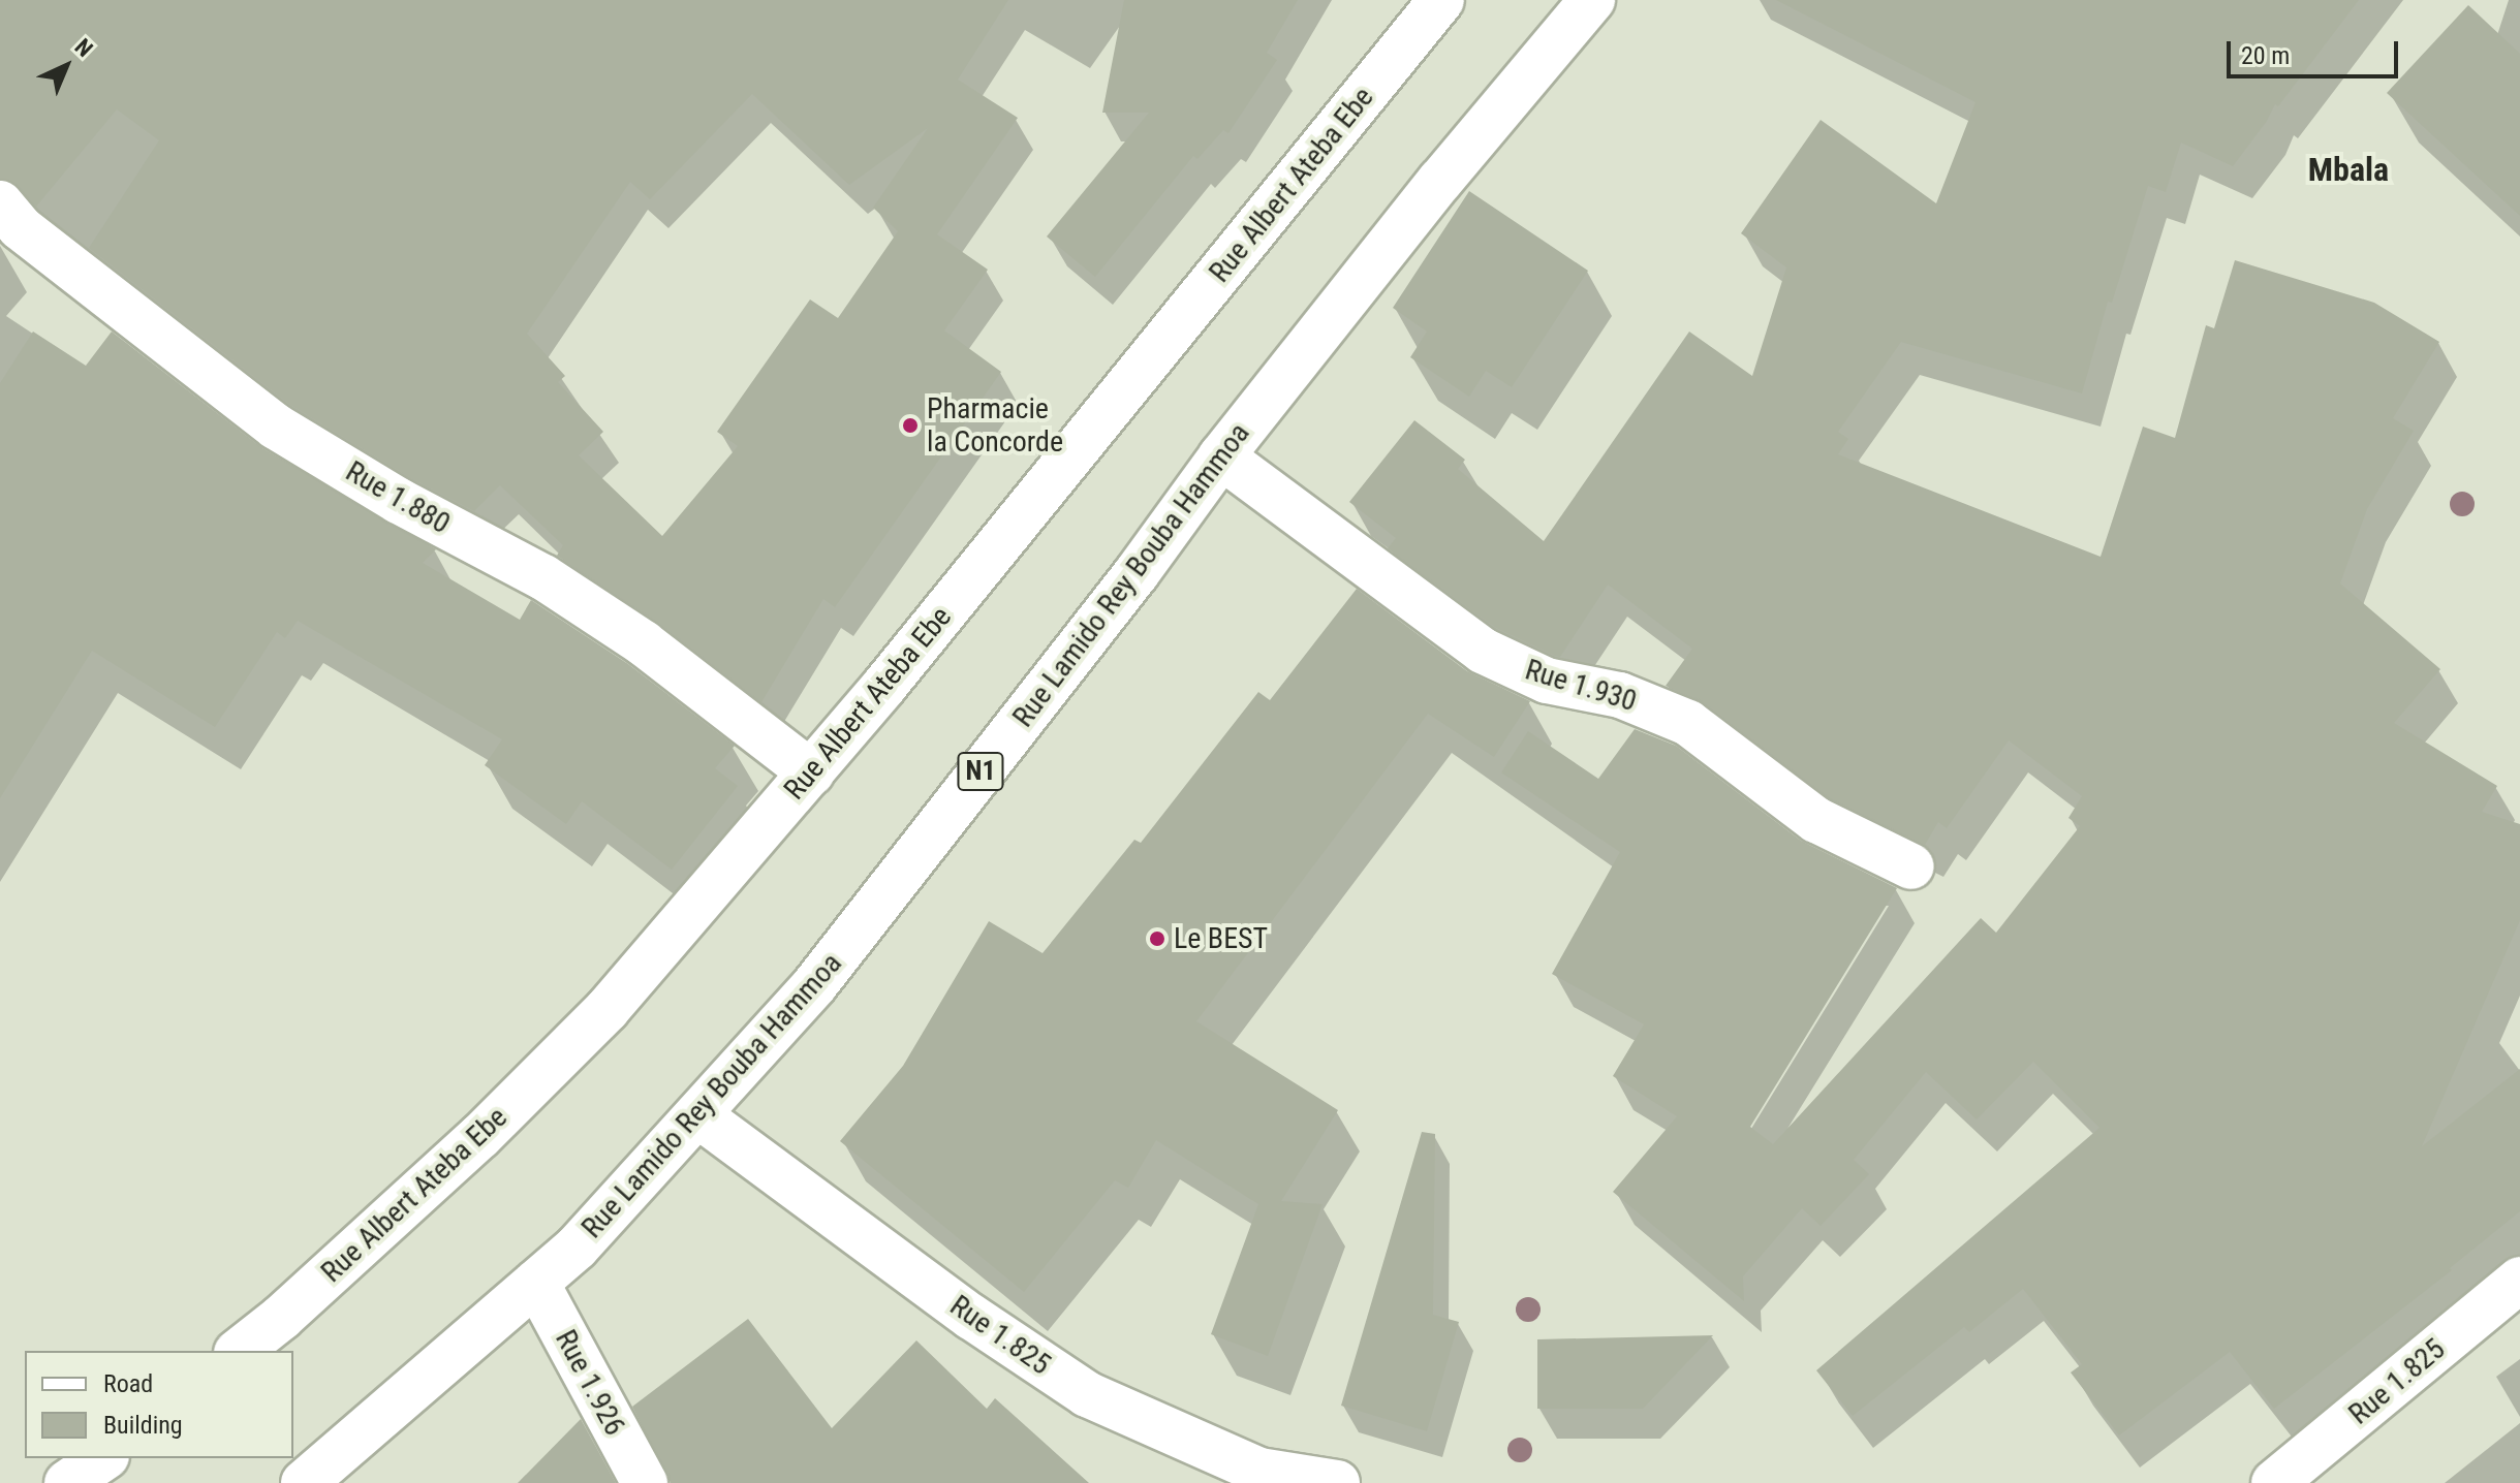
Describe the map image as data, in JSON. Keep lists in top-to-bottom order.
{
  "streets": {
    "main road": [
      "Rue Albert Ateba Ebe",
      "Rue 1.880",
      "Rue Lamido Rey Bouba Hammoa",
      "Rue 1.930",
      "N1",
      "Rue 1.825",
      "Rue 1.926"
    ]
  },
  "crossings": [
    ["Rue Albert Ateba Ebe", "Rue 1.880"],
    ["Rue Lamido Rey Bouba Hammoa", "Rue 1.930"],
    ["Rue Lamido Rey Bouba Hammoa", "Rue 1.825"],
    ["Rue Lamido Rey Bouba Hammoa", "Rue 1.926"]
  ],
  "districts": ["Mbala"],
  "places": ["Pharmacie la Concorde", "Le BEST"],
  "legend": ["Road", "Building"],
  "scale_bar": "20 m",
  "north": "top right"
}
